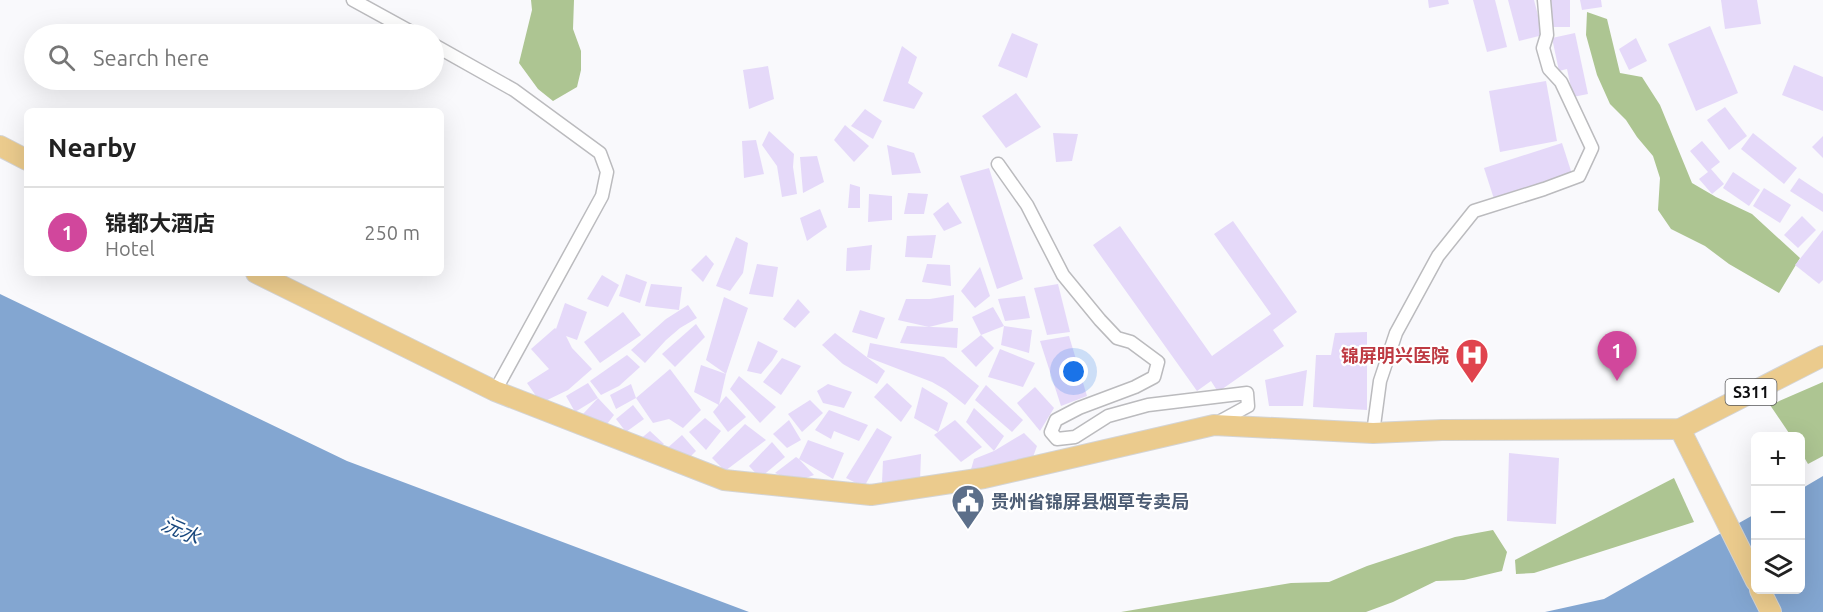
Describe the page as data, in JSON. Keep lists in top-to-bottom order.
{
  "streets": {
    "main road": ["S311"]
  },
  "water": ["沅水"],
  "places": {
    "hospital": ["锦屏明兴医院"],
    "public building": ["贵州省锦屏县烟草专卖局"]
  },
  "page": {
    "search": "Search here",
    "heading": "Nearby",
    "list": [
      {
        "mark": "1",
        "name": "锦都大酒店",
        "note": "Hotel",
        "value": "250 m"
      }
    ],
    "pins": "1",
    "map_buttons": ["+", "−"]
  }
}
